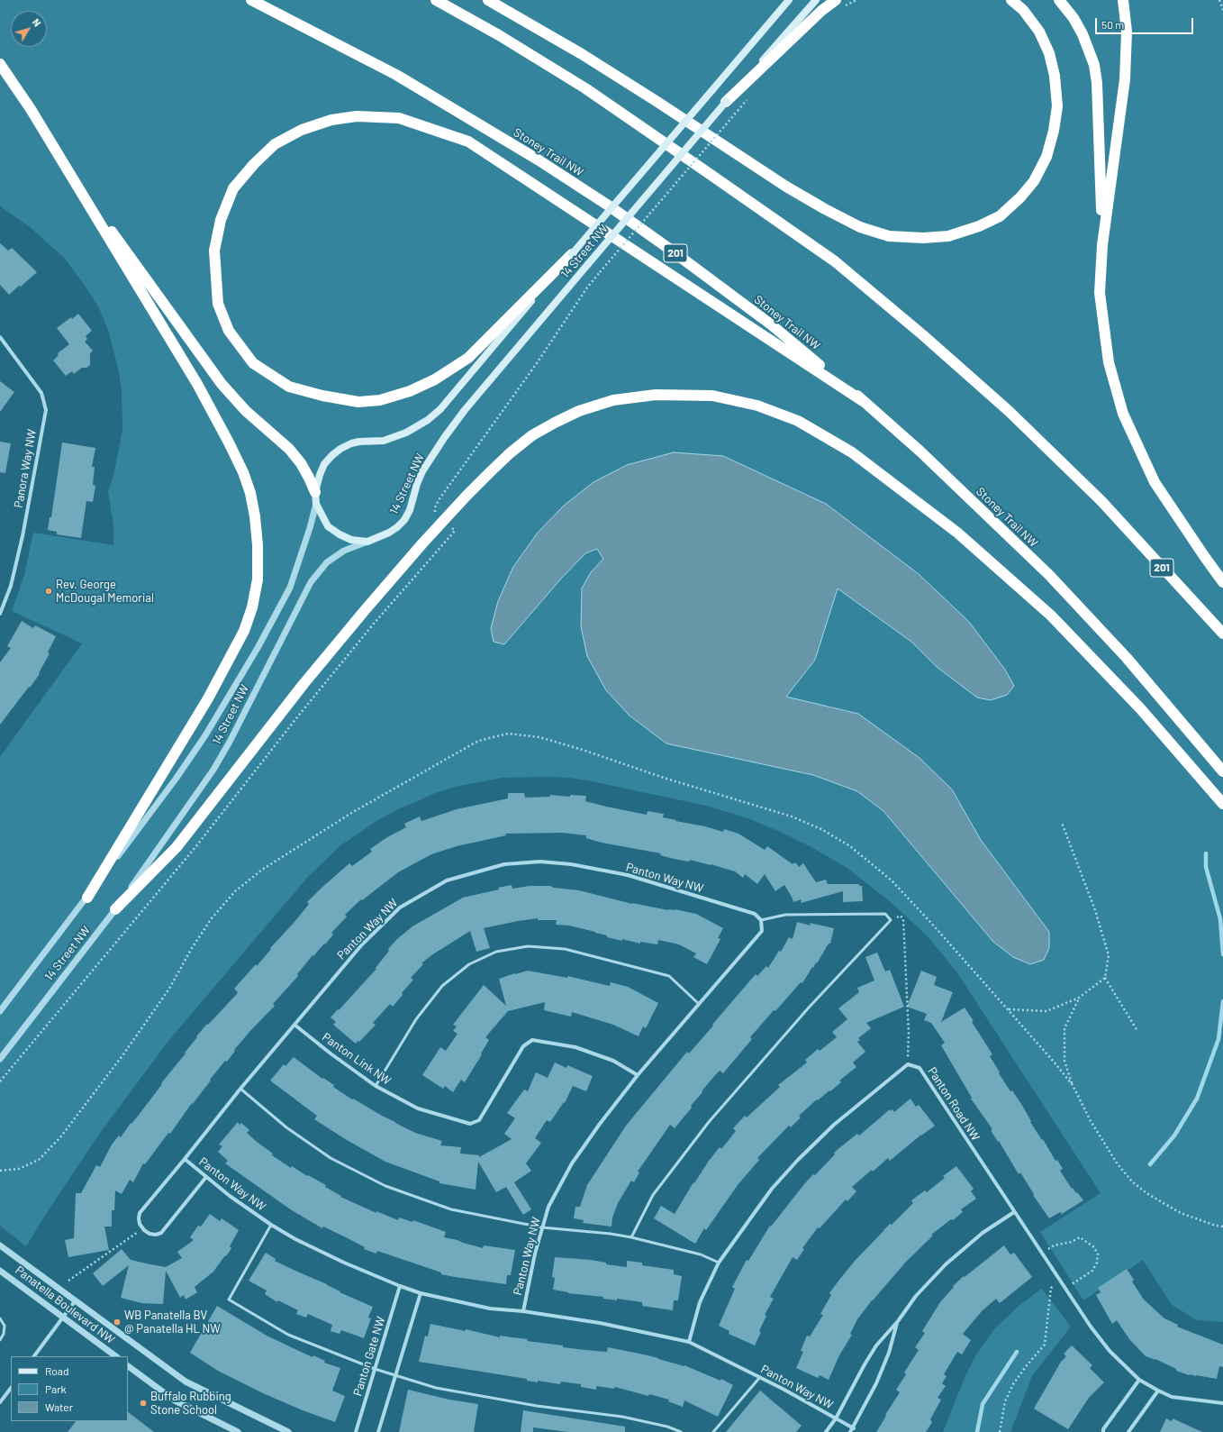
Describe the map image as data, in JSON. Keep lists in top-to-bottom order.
{
  "streets": {
    "highway": ["Stoney Trail NW", "201"],
    "main road": ["14 Street NW"],
    "street": [
      "Panora Way NW",
      "Panton Way NW",
      "Panton Link NW",
      "Panton Road NW",
      "Panatella Boulevard NW",
      "Panton Gate NW"
    ]
  },
  "crossings": [
    ["Panton Way NW", "Panton Link NW"],
    ["Panton Way NW", "Panton Gate NW"]
  ],
  "places": ["Rev. George McDougal Memorial", "WB Panatella BV @ Panatella HL NW", "Buffalo Rubbing Stone School"],
  "legend": ["Road", "Park", "Water"],
  "scale_bar": "50 m",
  "north": "top right"
}
